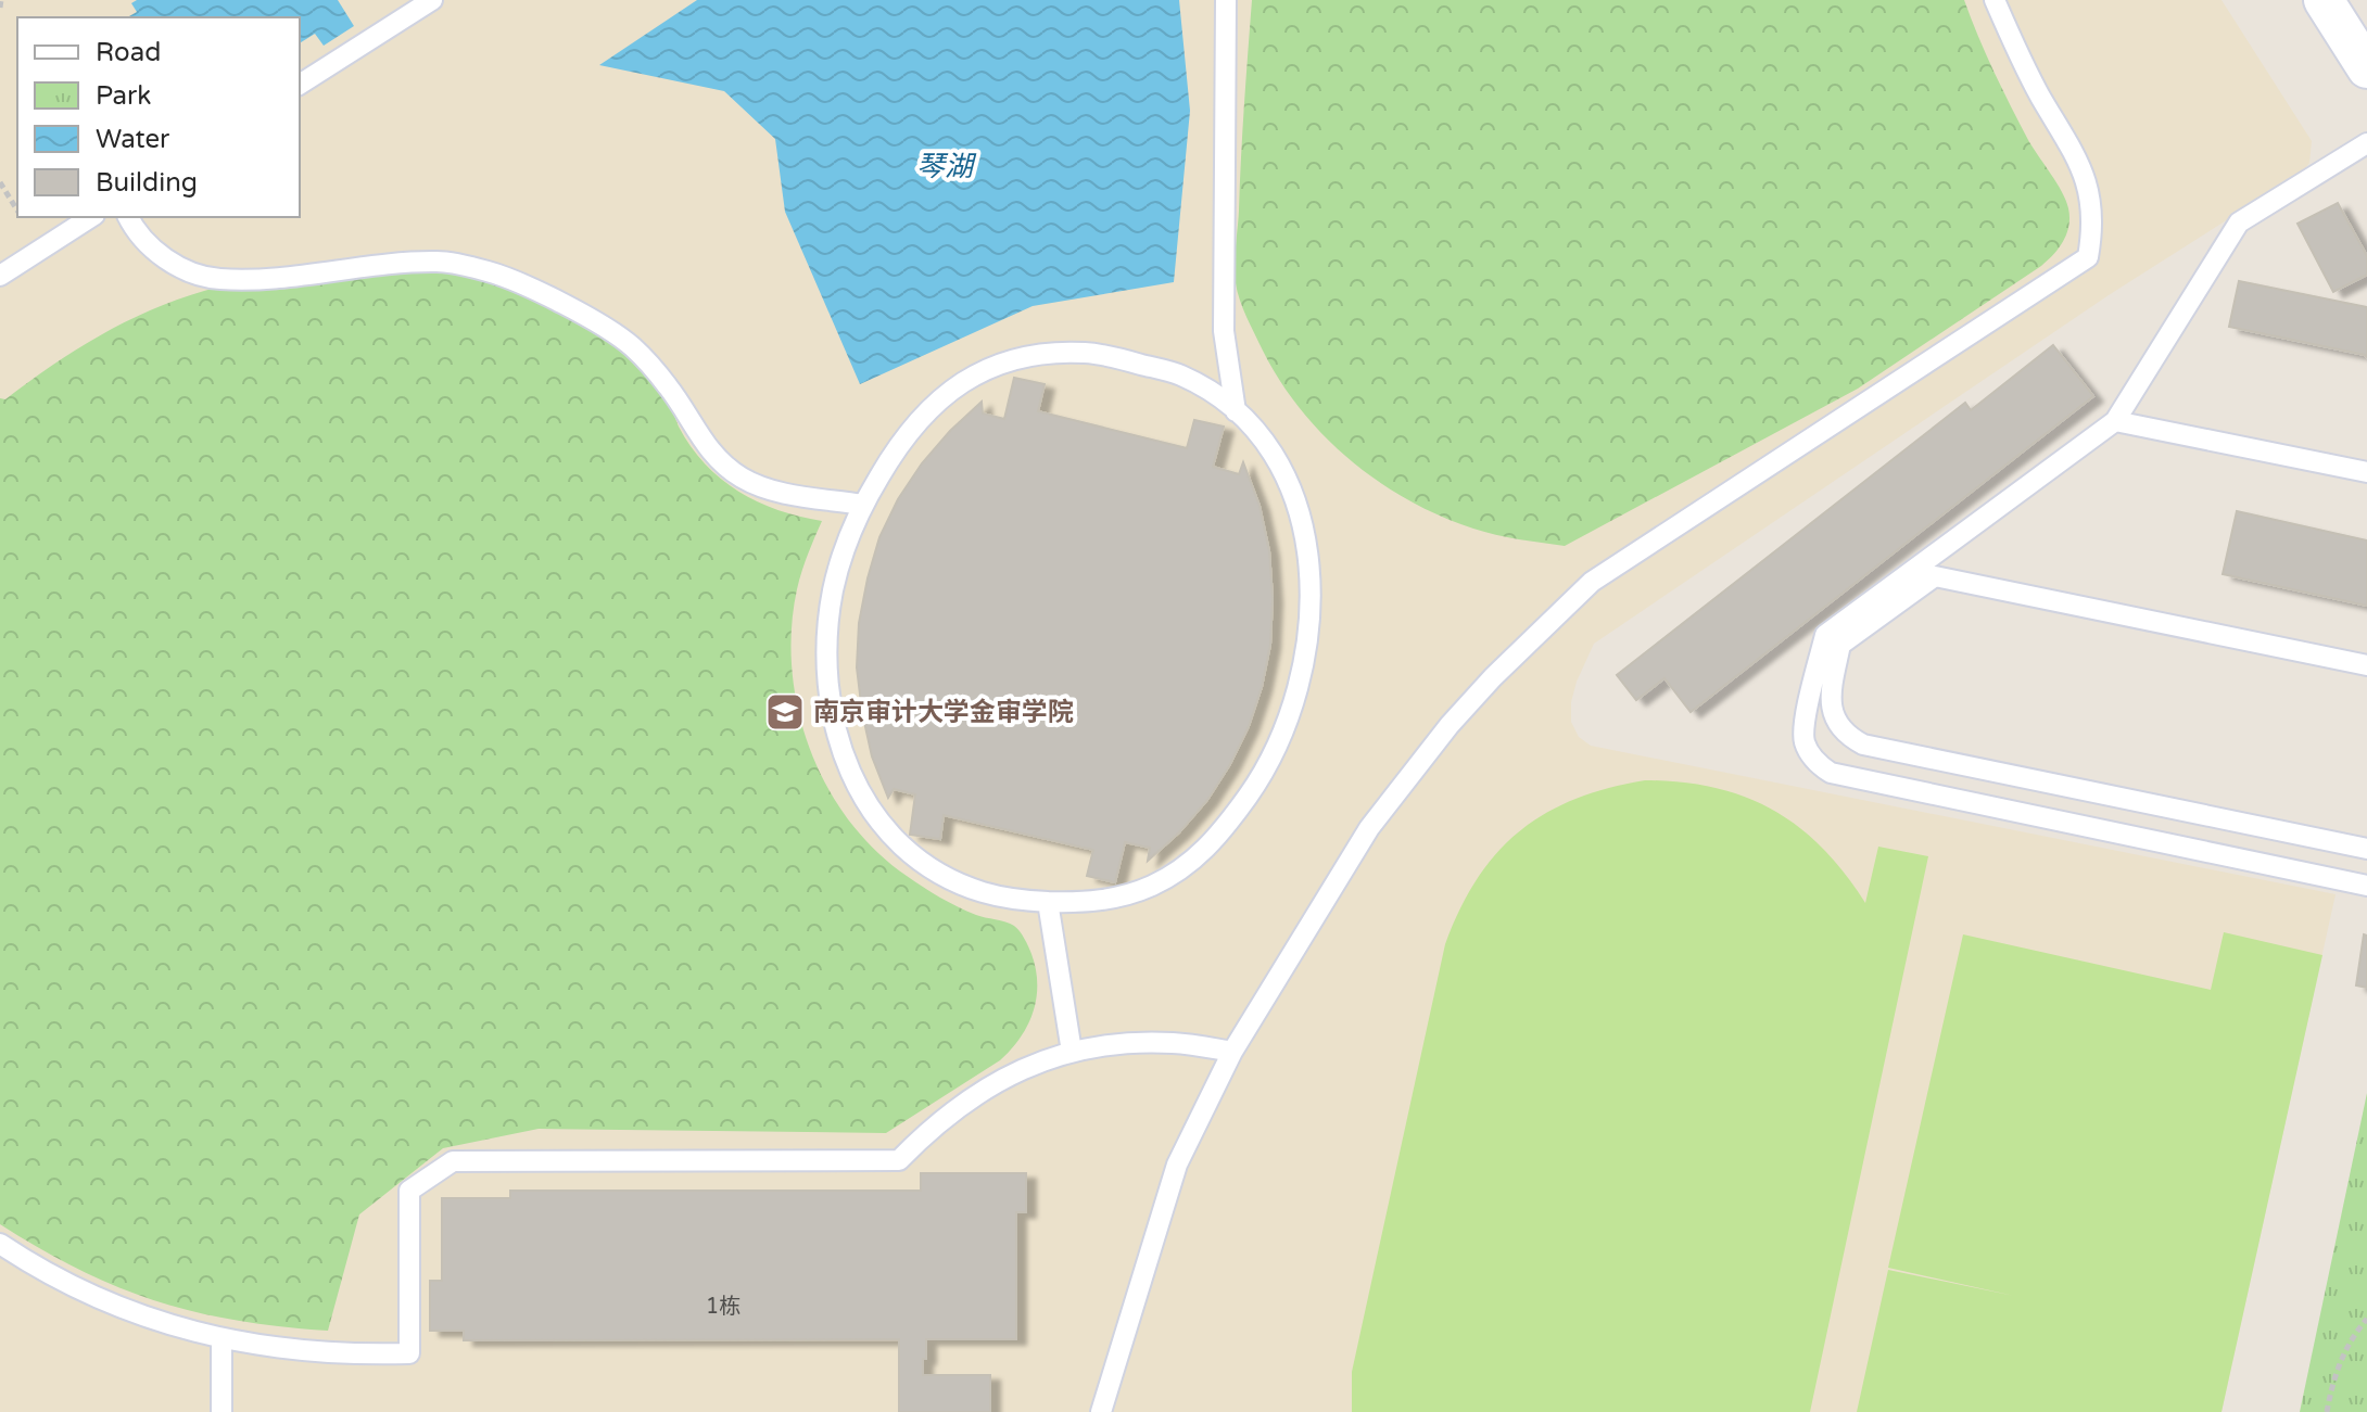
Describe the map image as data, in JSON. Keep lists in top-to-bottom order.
{
  "water": ["琴湖"],
  "places": {
    "school or university": ["南京审计大学金审学院"]
  },
  "house_numbers": ["1栋"],
  "legend": [
    "Road",
    "Park",
    "Water",
    "Building"
  ]
}
